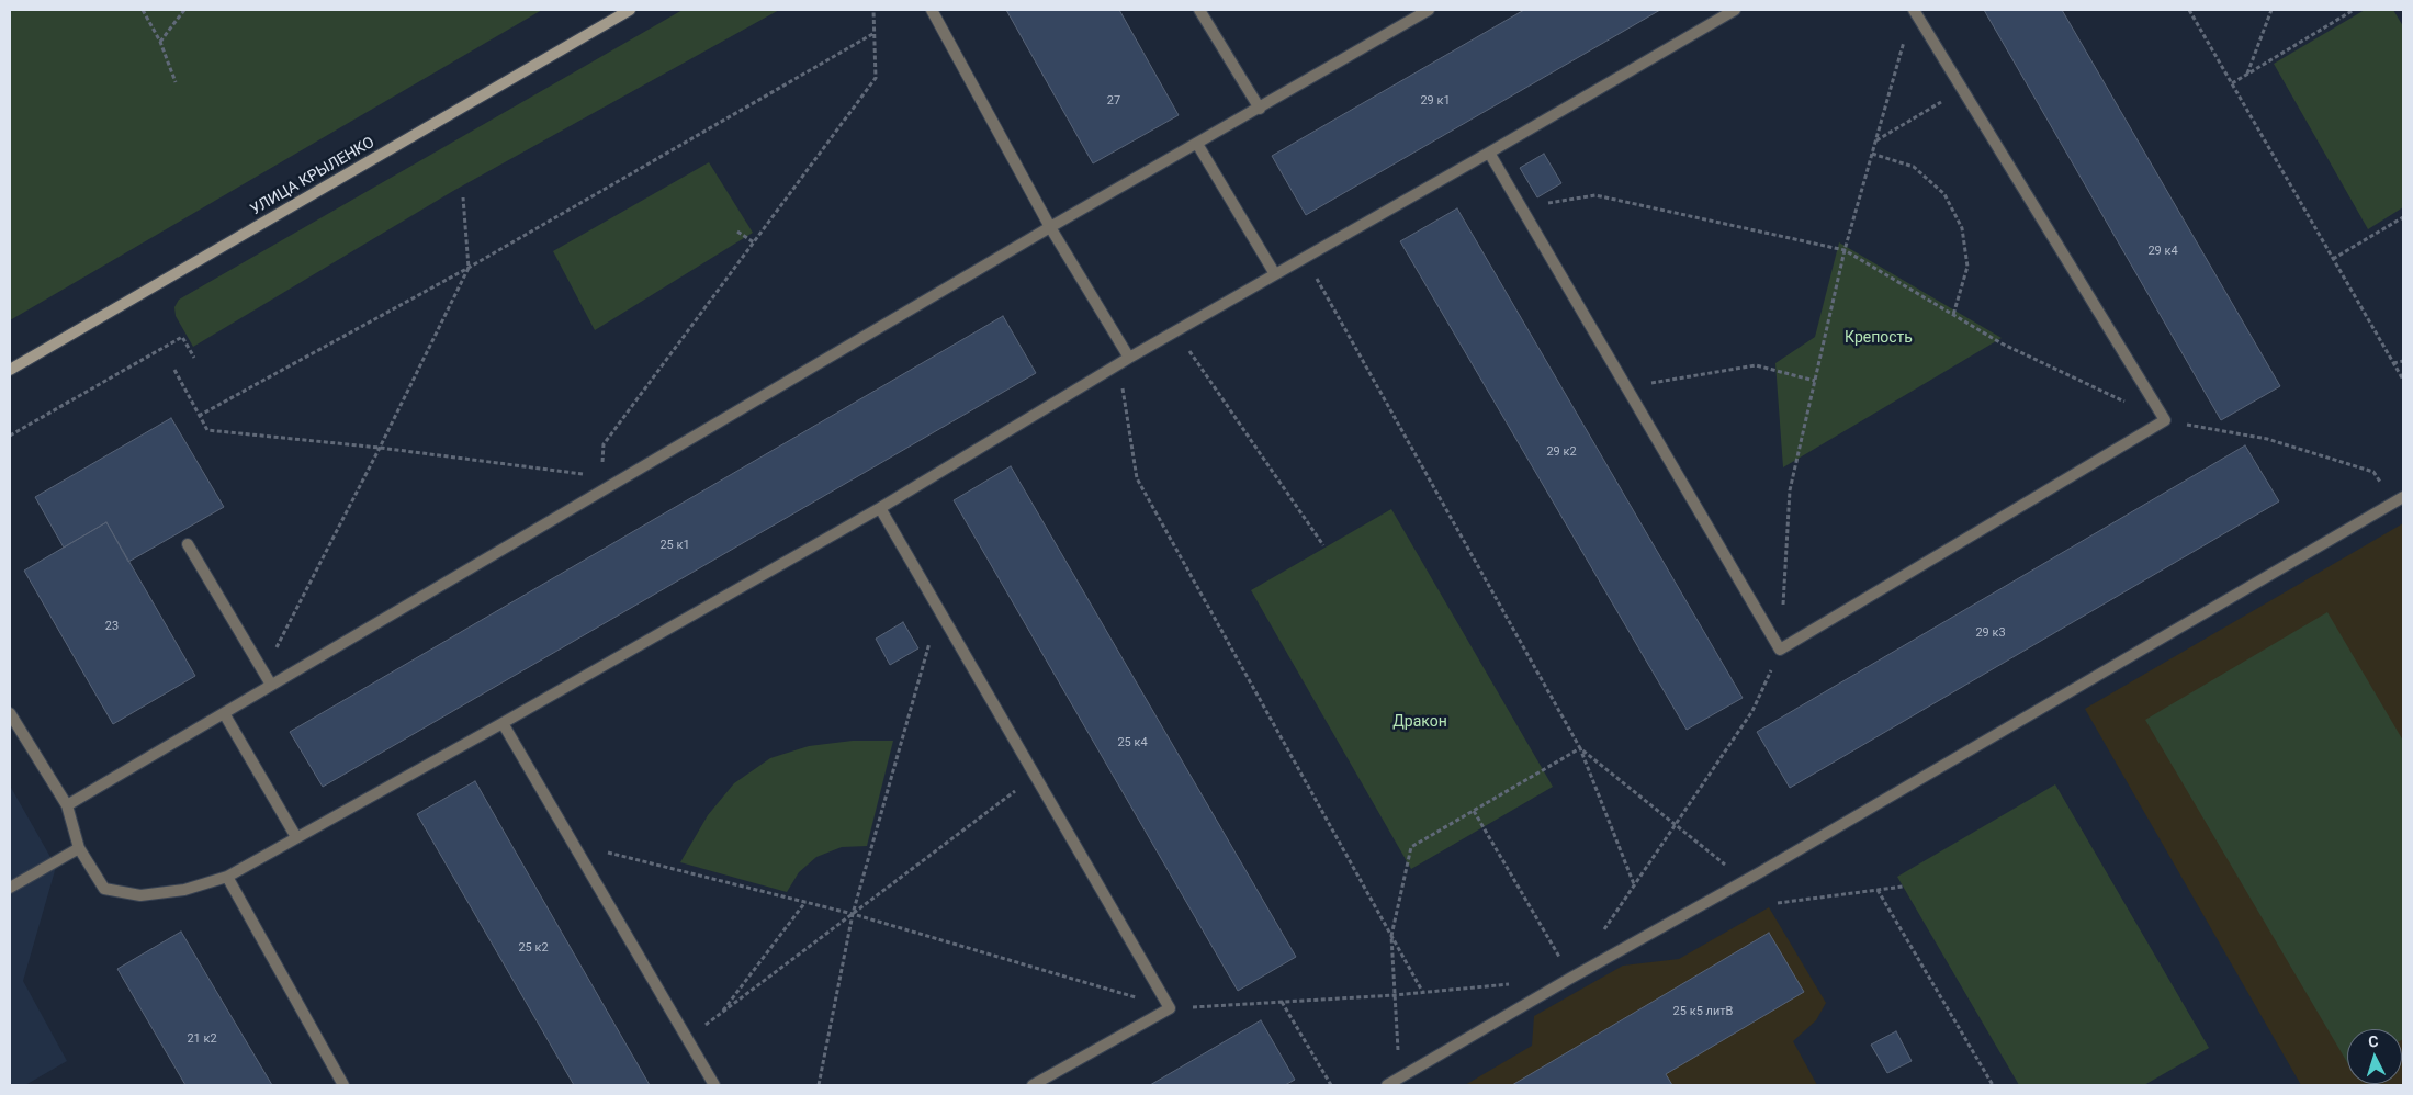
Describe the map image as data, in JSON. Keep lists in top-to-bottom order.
{
  "streets": {
    "street": ["УЛИЦА КРЫЛЕНКО"]
  },
  "parks": ["Крепость", "Дракон"],
  "house_numbers": [
    "27",
    "29 к1",
    "29 к4",
    "29 к2",
    "25 к1",
    "23",
    "29 к3",
    "25 к4",
    "25 к2",
    "25 к5 литВ",
    "21 к2"
  ],
  "north": "top"
}
